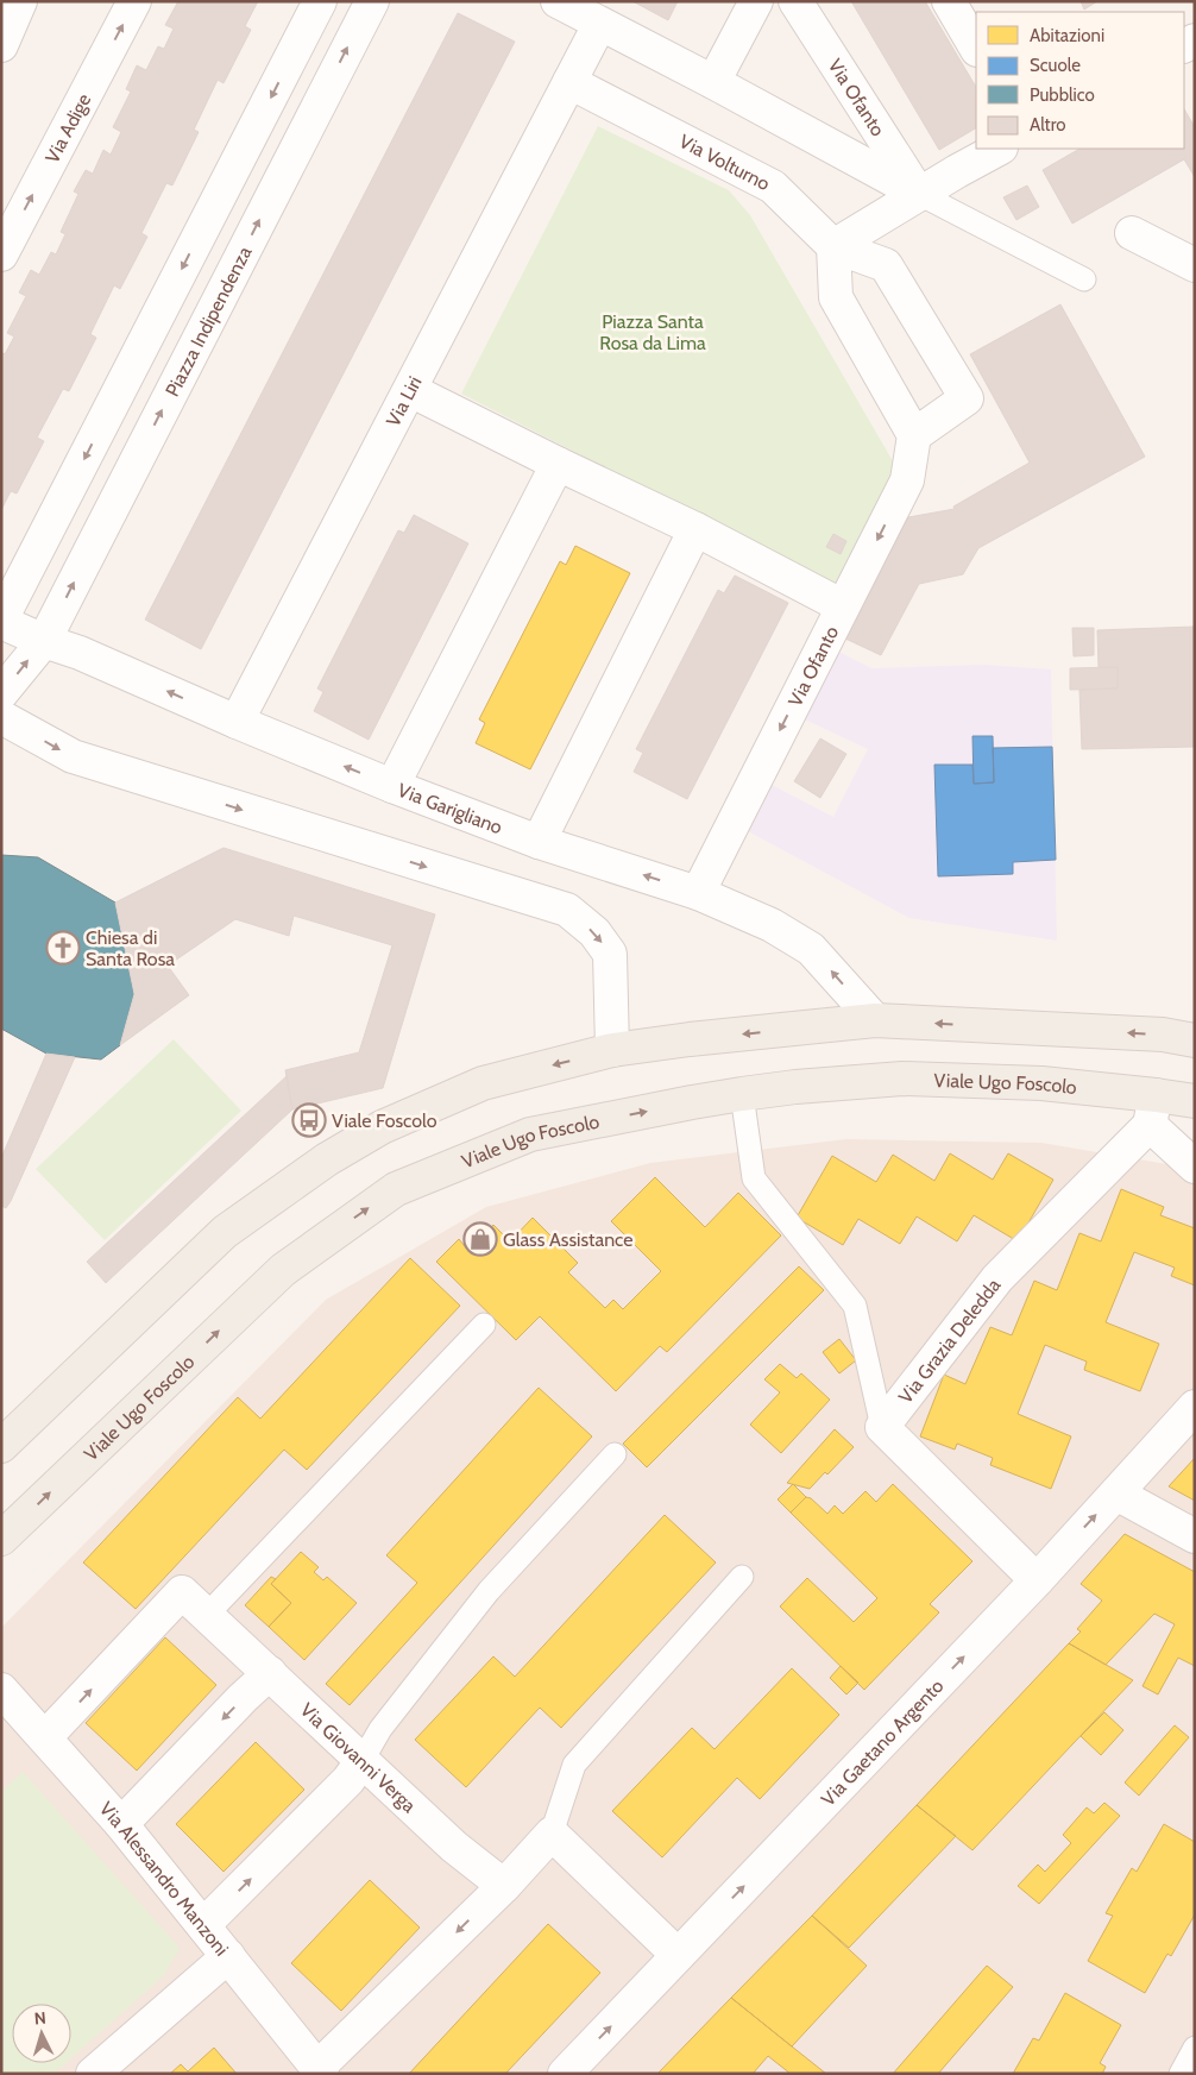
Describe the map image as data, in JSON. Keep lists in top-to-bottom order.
{
  "streets": {
    "main road": ["Viale Ugo Foscolo"],
    "street": [
      "Via Ofanto",
      "Via Adige",
      "Via Volturno",
      "Piazza Indipendenza",
      "Via Liri",
      "Via Garigliano",
      "Via Grazia Deledda",
      "Via Gaetano Argento",
      "Via Giovanni Verga",
      "Via Alessandro Manzoni"
    ]
  },
  "crossings": [
    ["Via Ofanto", "Via Garigliano"],
    ["Via Volturno", "Via Liri"],
    ["Piazza Indipendenza", "Via Garigliano"],
    ["Via Liri", "Via Garigliano"],
    ["Viale Ugo Foscolo", "Via Grazia Deledda"],
    ["Via Giovanni Verga", "Via Alessandro Manzoni"]
  ],
  "one_way": ["Via Gaetano Argento"],
  "parks": ["Piazza Santa Rosa da Lima"],
  "places": {
    "church": ["Chiesa di Santa Rosa"],
    "bus stop": ["Viale Foscolo"],
    "shop": ["Glass Assistance"]
  },
  "legend": [
    "Abitazioni",
    "Scuole",
    "Pubblico",
    "Altro"
  ],
  "north": "top"
}
